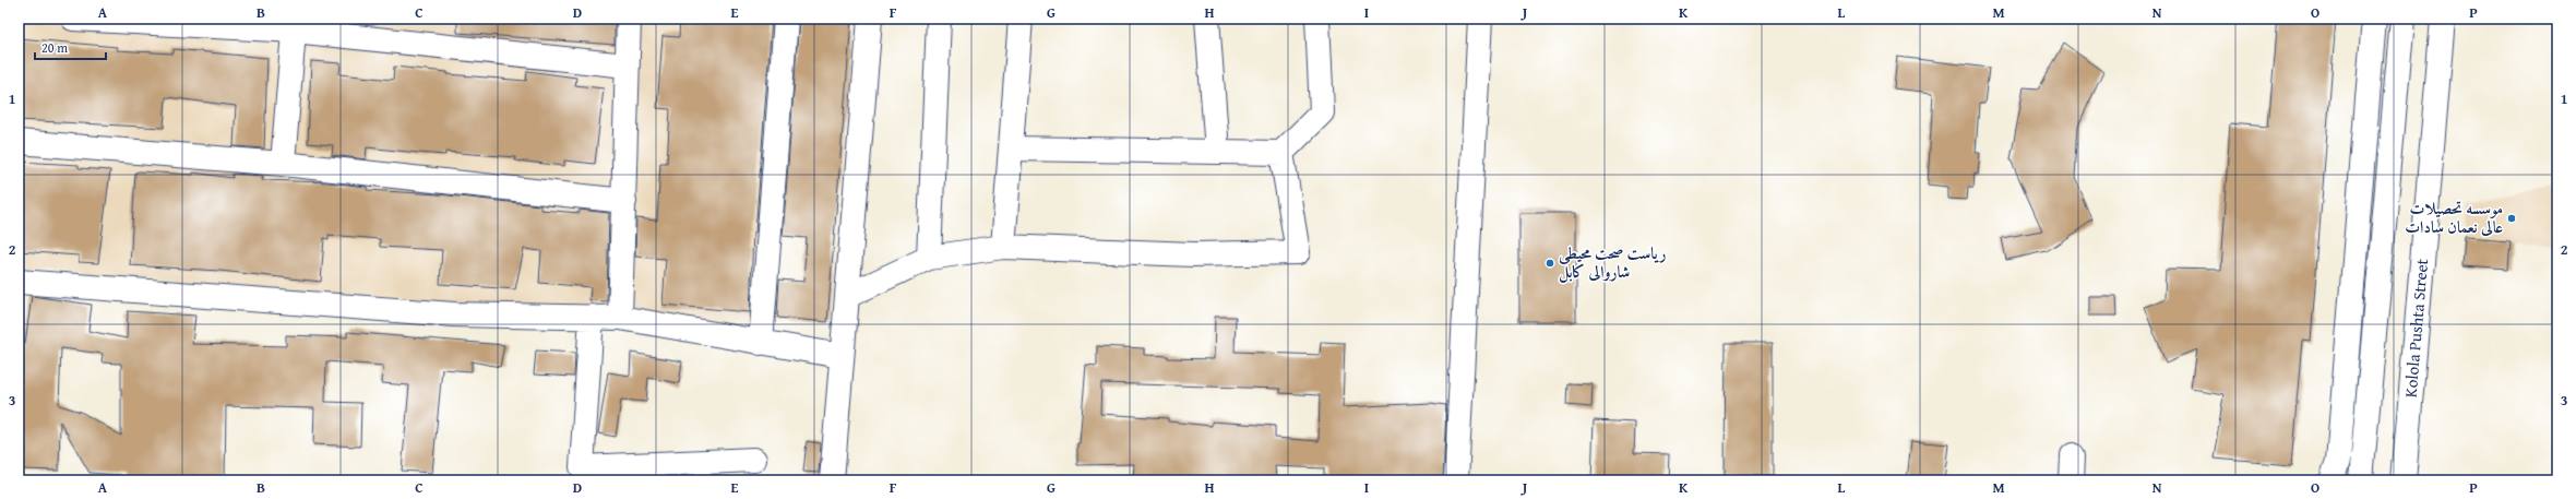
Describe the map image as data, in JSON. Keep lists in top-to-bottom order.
{
  "streets": {
    "main road": ["Kolola Pushta Street"]
  },
  "places": ["موسسه تحصیلات عالی نعمان سادات", "ریاست صحت محیطی شاروالی کابل"],
  "scale_bar": "20 m",
  "grid": {
    "columns": [
      "A",
      "B",
      "C",
      "D",
      "E",
      "F",
      "G",
      "H",
      "I",
      "J",
      "K",
      "L",
      "M",
      "N",
      "O",
      "P"
    ],
    "rows": ["1", "2", "3"]
  }
}
